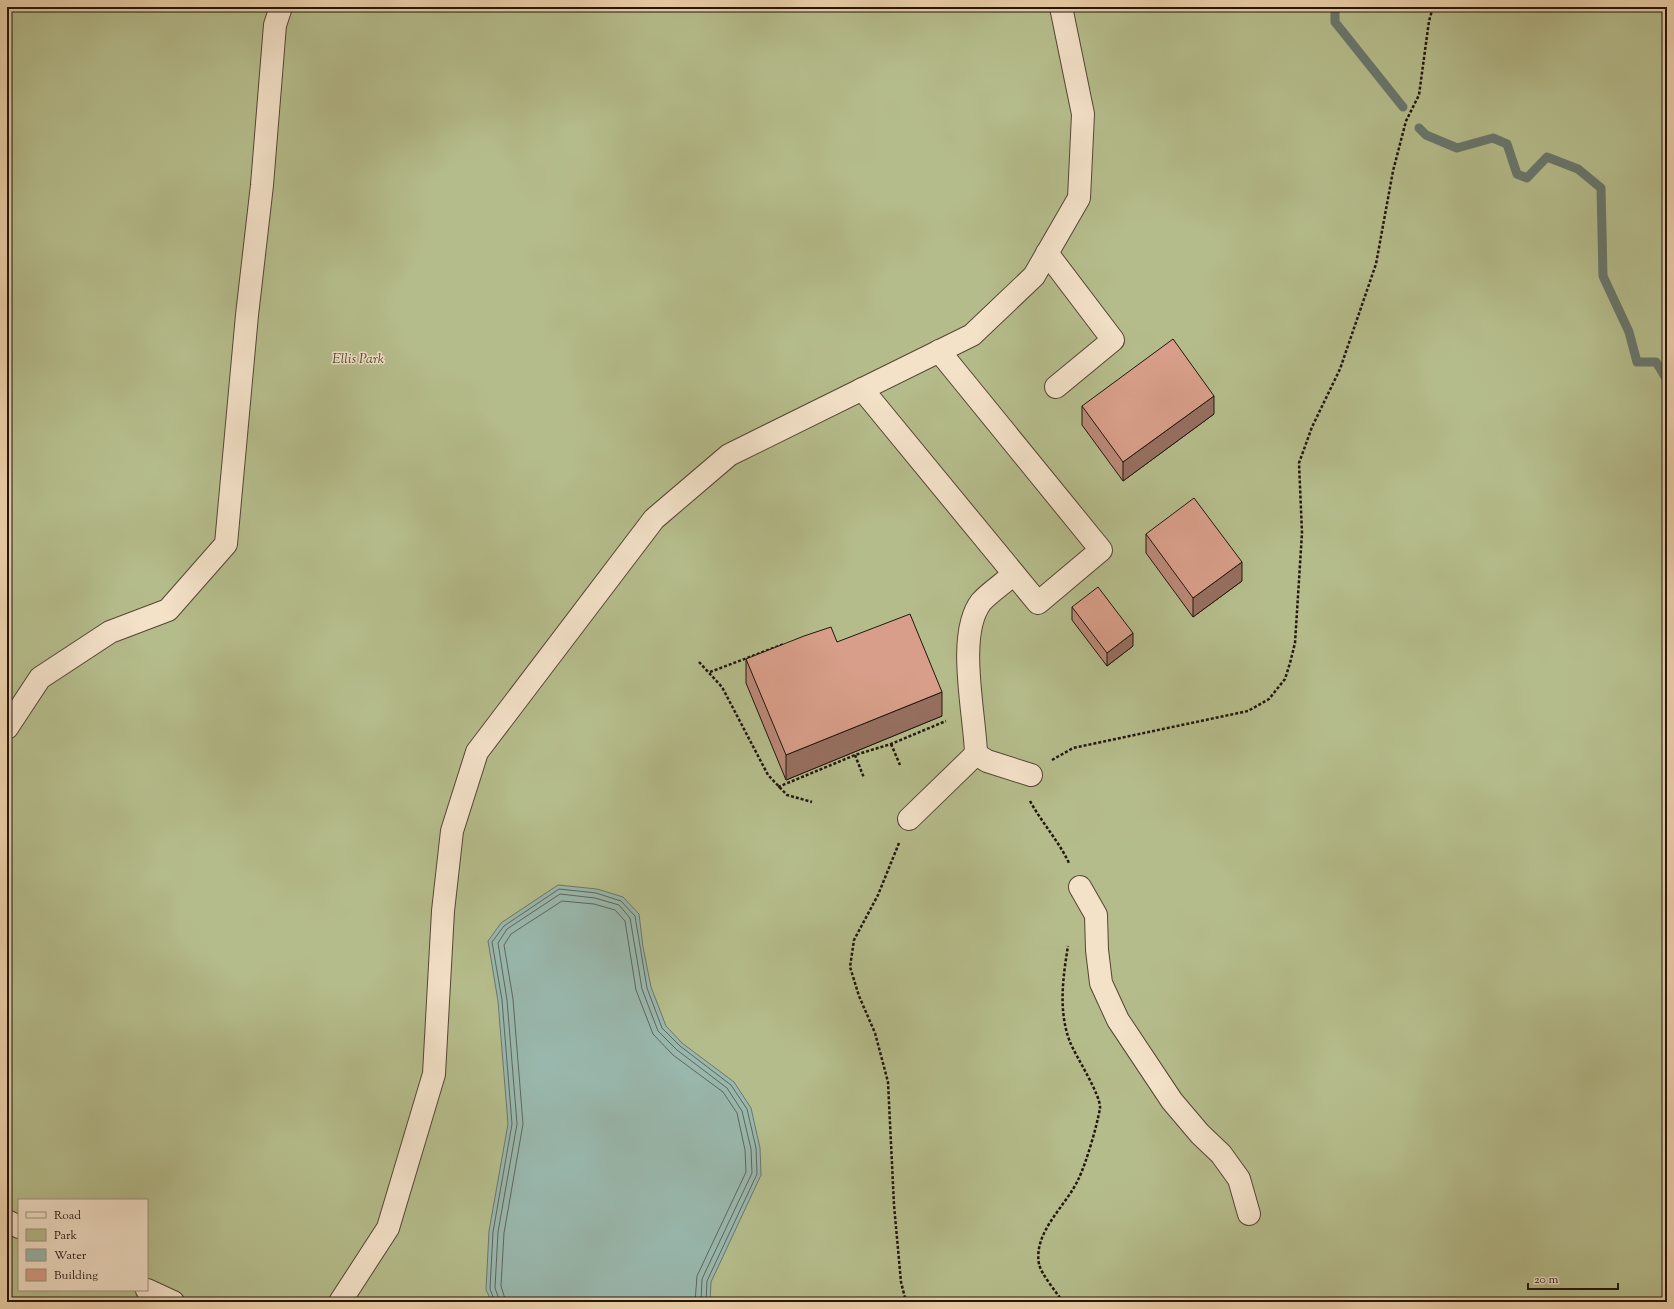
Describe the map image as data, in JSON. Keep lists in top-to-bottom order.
{
  "parks": ["Ellis Park"],
  "legend": [
    "Road",
    "Park",
    "Water",
    "Building"
  ],
  "scale_bar": "20 m"
}
